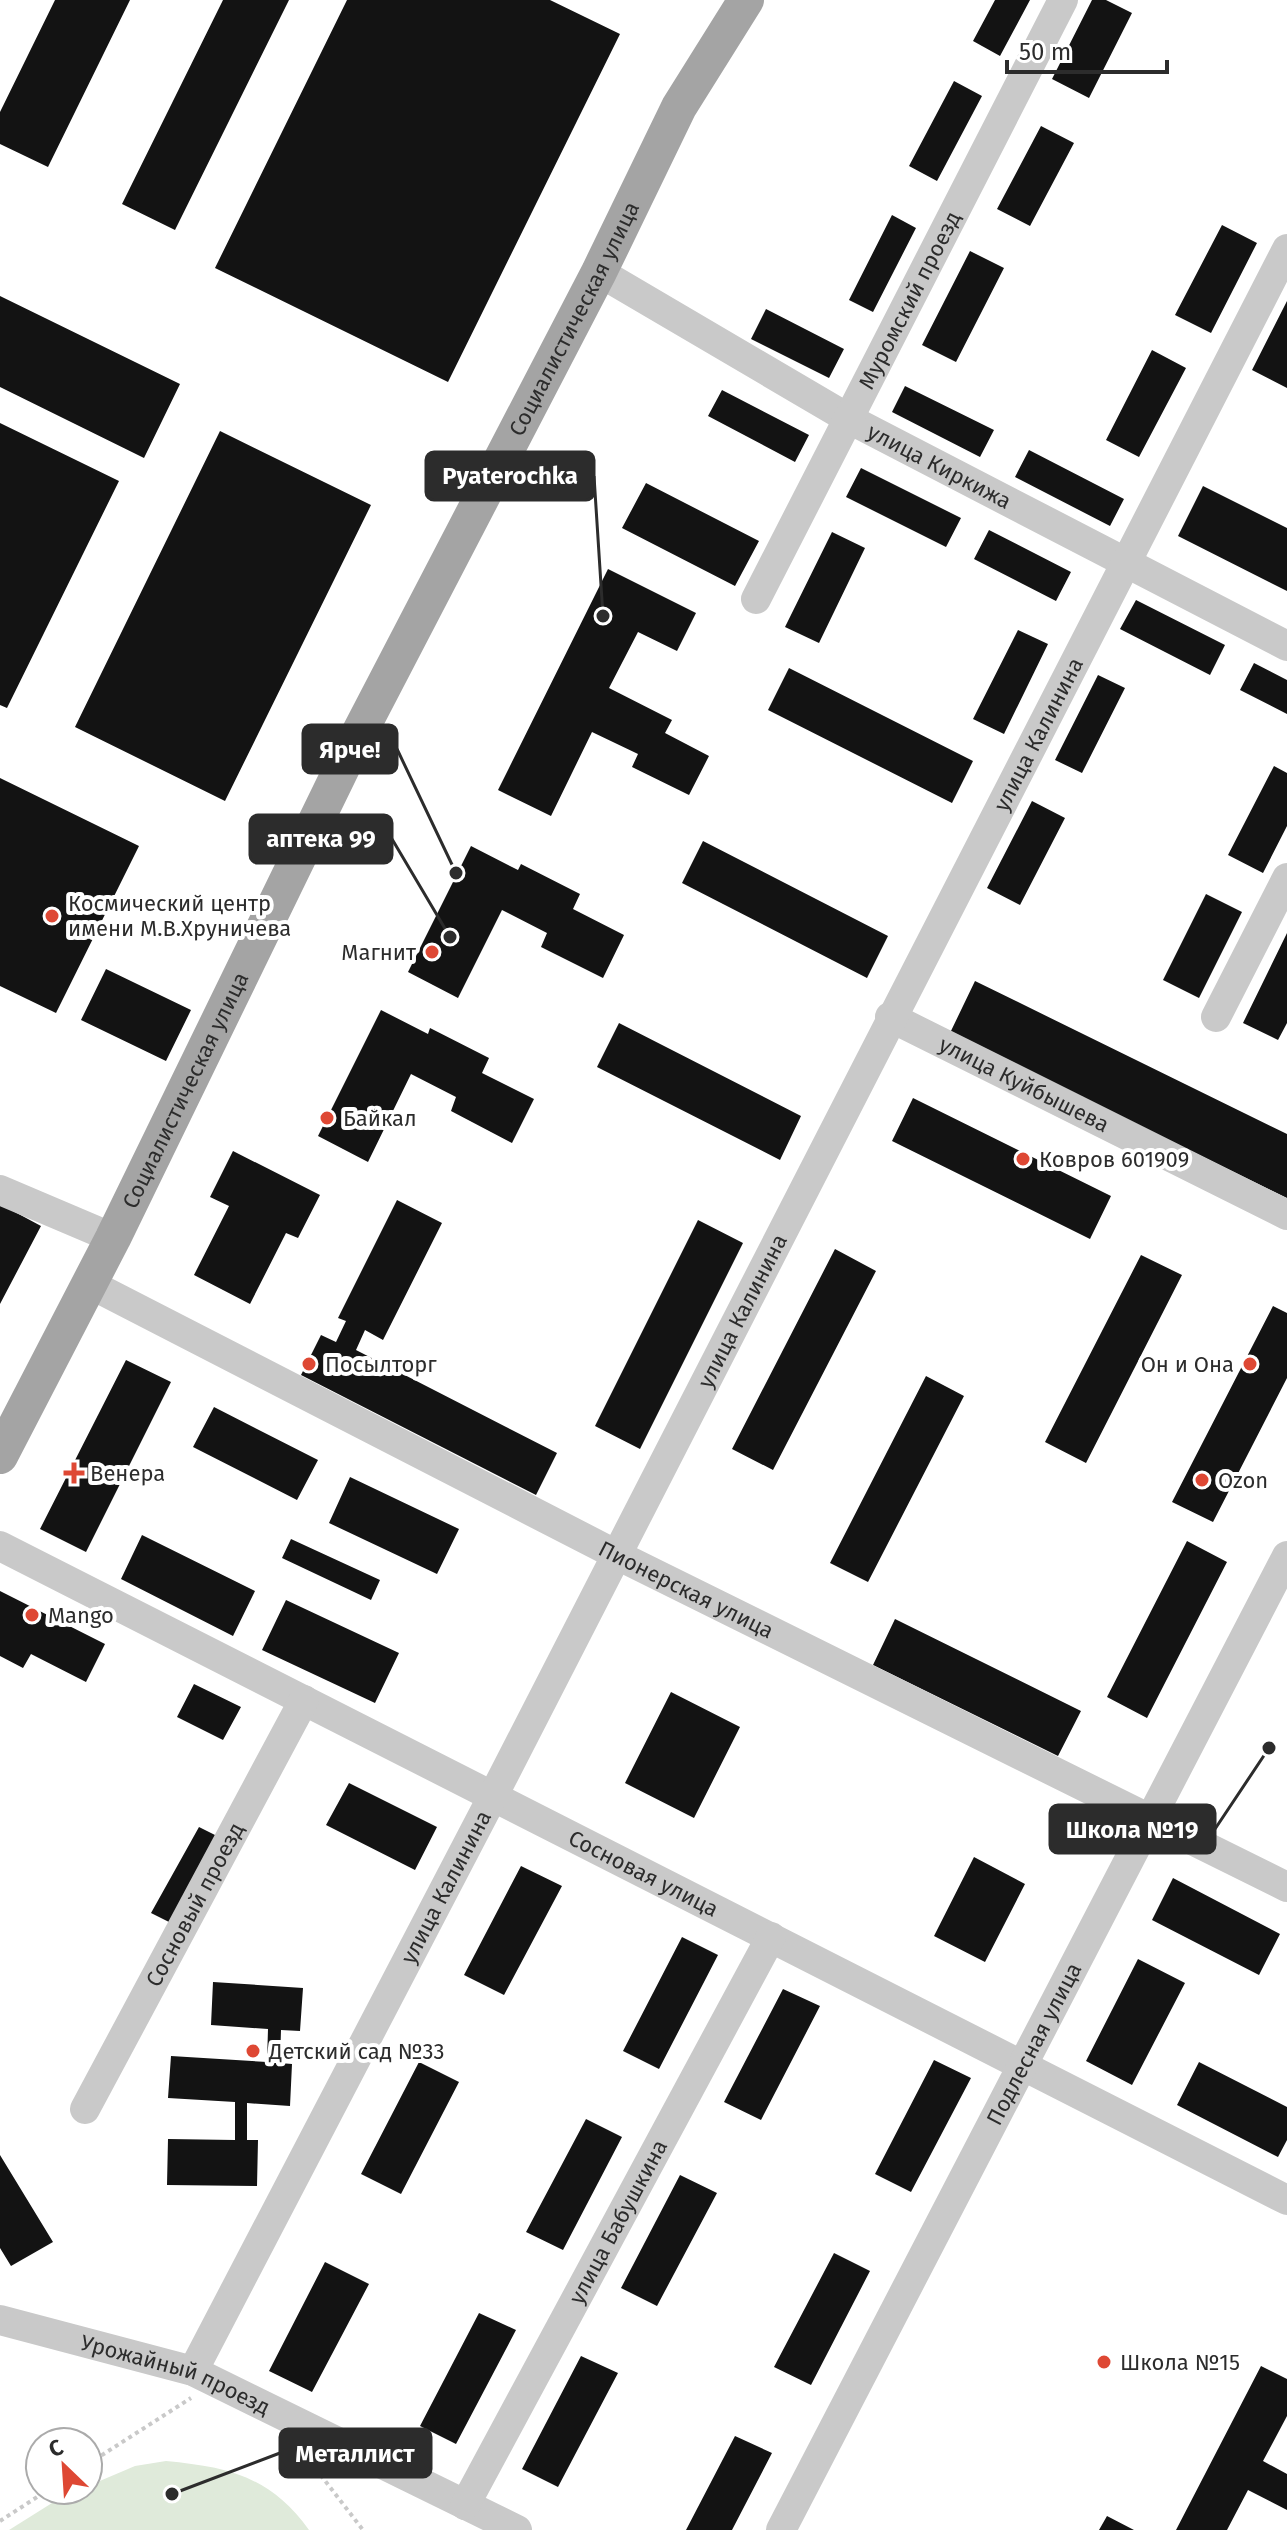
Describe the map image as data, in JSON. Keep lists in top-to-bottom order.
{
  "streets": {
    "main road": ["Социалистическая улица"],
    "street": [
      "Муромский проезд",
      "улица Киркижа",
      "улица Калинина",
      "улица Куйбышева",
      "Пионерская улица",
      "Сосновая улица",
      "Сосновый проезд",
      "Подлесная улица",
      "улица Бабушкина",
      "Урожайный проезд"
    ]
  },
  "crossings": [
    ["Муромский проезд", "улица Киркижа"],
    ["Социалистическая улица", "улица Киркижа"],
    ["Социалистическая улица", "Пионерская улица"],
    ["улица Киркижа", "улица Калинина"],
    ["улица Калинина", "улица Куйбышева"],
    ["улица Калинина", "Пионерская улица"],
    ["улица Калинина", "Сосновая улица"],
    ["улица Калинина", "Урожайный проезд"],
    ["Пионерская улица", "Подлесная улица"],
    ["Сосновая улица", "Сосновый проезд"],
    ["Сосновая улица", "Подлесная улица"],
    ["Сосновая улица", "улица Бабушкина"],
    ["улица Бабушкина", "Урожайный проезд"]
  ],
  "places": {
    "other": [
      "Pyaterochka",
      "Ярче!",
      "Космический центр имени М.В.Хруничева",
      "аптека 99",
      "Магнит",
      "Байкал",
      "Ковров 601909",
      "Посылторг",
      "Он и Она",
      "Ozon",
      "Mango",
      "Школа №19",
      "Детский сад №33",
      "Школа №15",
      "Металлист"
    ],
    "health": ["Венера"]
  },
  "scale_bar": "50 m",
  "north": "top left"
}
